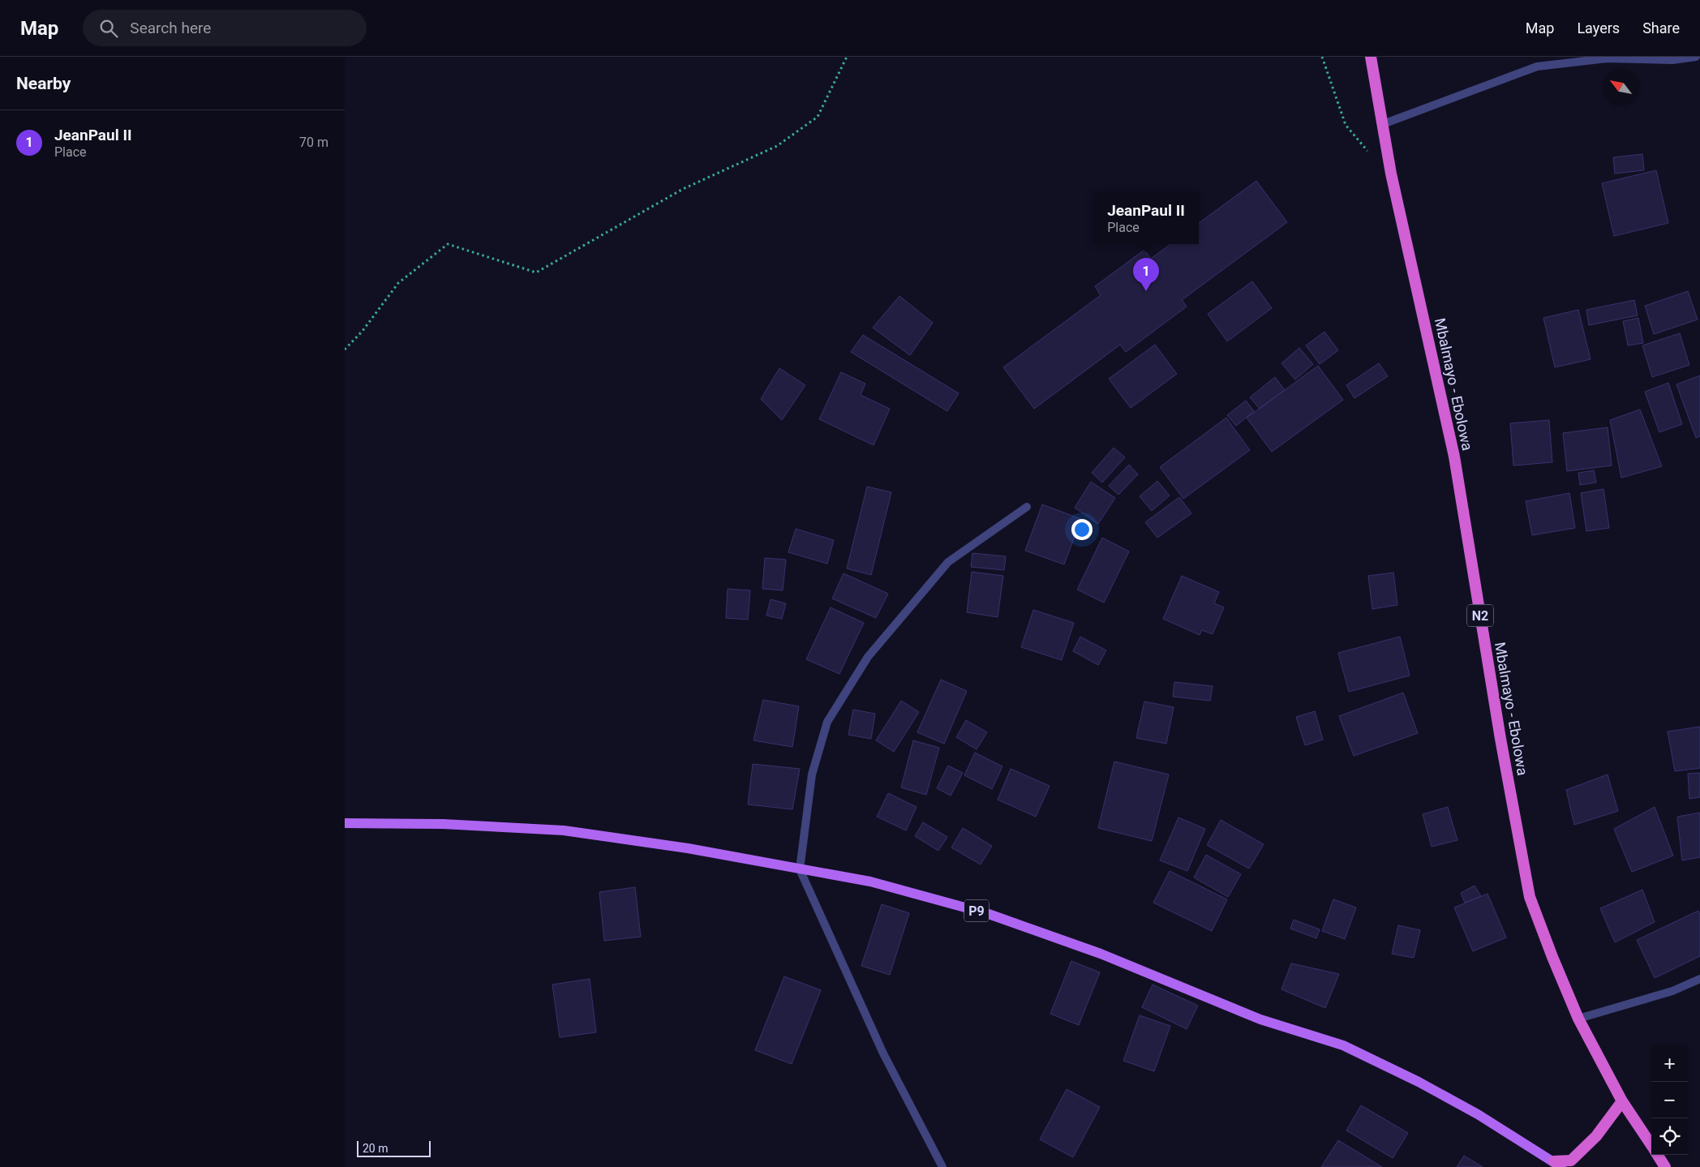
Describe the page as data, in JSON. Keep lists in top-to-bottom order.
{
  "streets": {
    "highway": ["Mbalmayo - Ebolowa", "N2"],
    "main road": ["P9"]
  },
  "scale_bar": "20 m",
  "north": "top left",
  "page": {
    "header": "Map",
    "search": "Search here",
    "nav": ["Map", "Layers", "Share"],
    "heading": "Nearby",
    "list": [
      {
        "mark": "1",
        "name": "JeanPaul II",
        "note": "Place",
        "value": "70 m"
      }
    ],
    "popup": ["JeanPaul II", "Place"],
    "pins": "1",
    "map_buttons": ["+", "−"],
    "scale": "20 m"
  }
}
